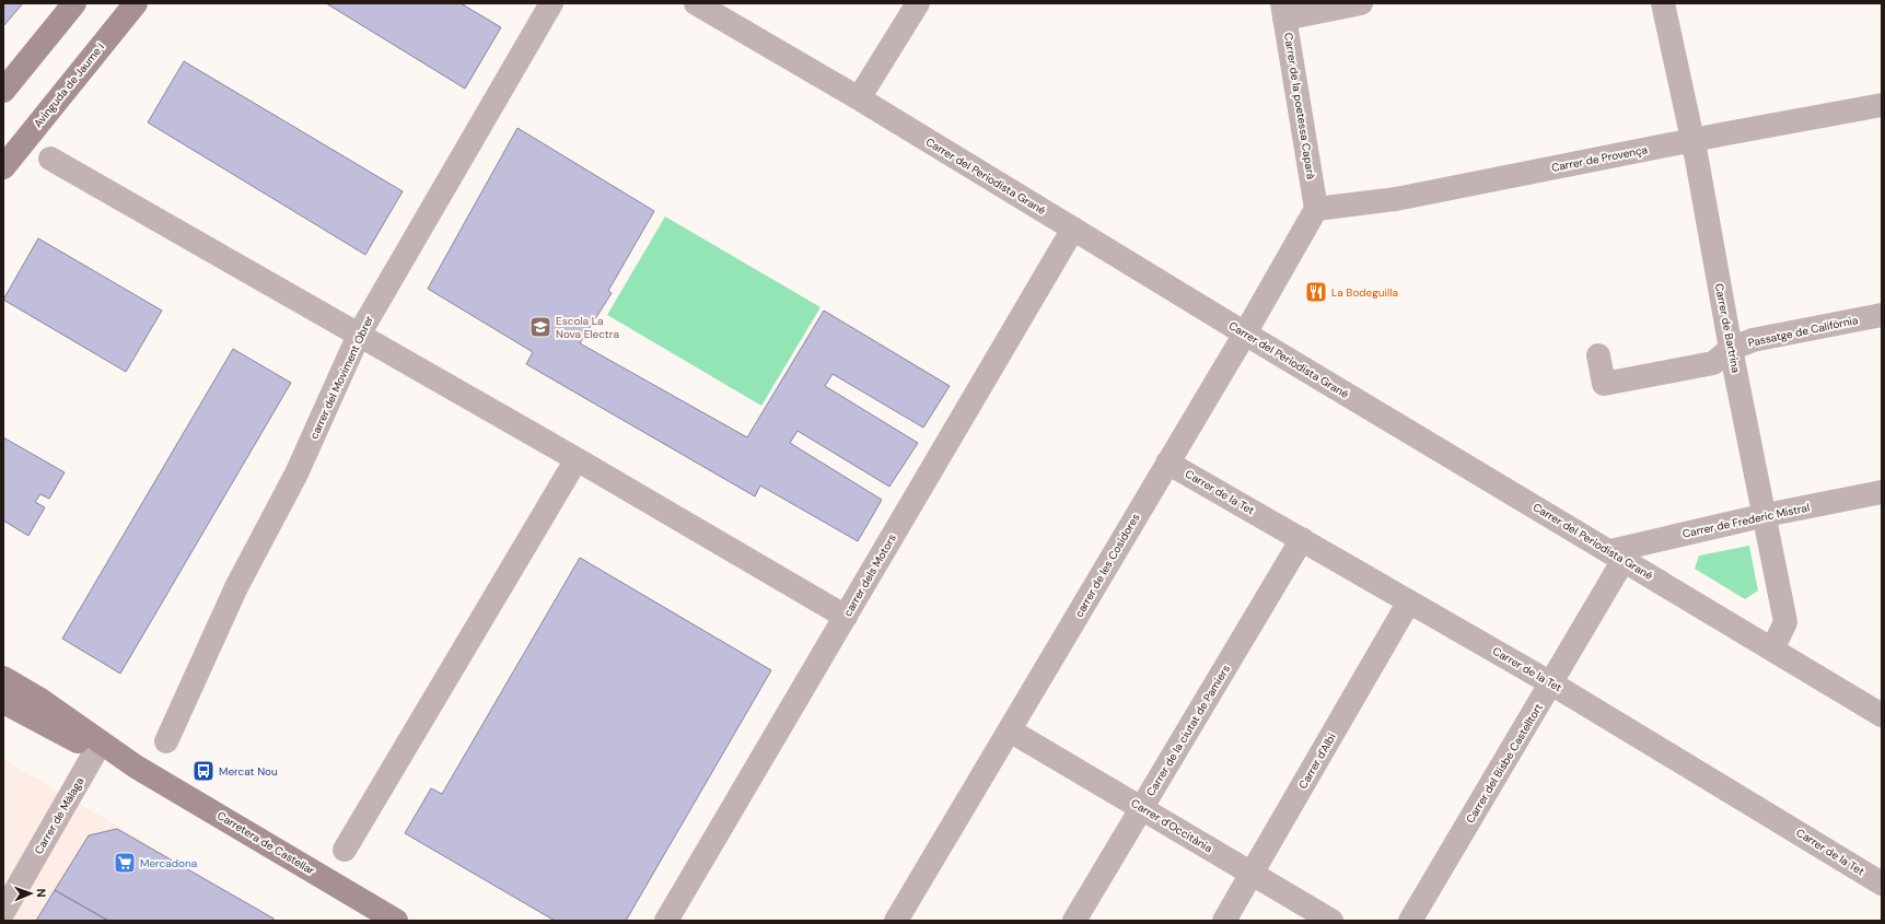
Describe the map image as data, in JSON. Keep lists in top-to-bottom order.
{
  "streets": {
    "street": [
      "Avinguda de Jaume I",
      "Carrer de la poetessa Caparà",
      "Carrer de Provença",
      "Carrer del Periodista Grané",
      "Carrer de Bartrina",
      "Passatge de Califòrnia",
      "carrer del Moviment Obrer",
      "Carrer de la Tet",
      "Carrer de Frederic Mistral",
      "carrer de les Cosidores",
      "carrer dels Motors",
      "Carrer de la ciutat de Pamiers",
      "Carrer d'Albi",
      "Carrer del Bisbe Castelltort",
      "Carrer de Màlaga",
      "Carrer d'Occitània",
      "Carretera de Castellar"
    ]
  },
  "crossings": [
    ["Carrer de la poetessa Caparà", "Carrer de Provença"],
    ["Carrer de la poetessa Caparà", "carrer de les Cosidores"],
    ["Carrer de Provença", "Carrer de Bartrina"],
    ["Carrer de Provença", "carrer de les Cosidores"],
    ["Carrer del Periodista Grané", "Carrer de Bartrina"],
    ["Carrer del Periodista Grané", "Carrer de Frederic Mistral"],
    ["Carrer del Periodista Grané", "carrer de les Cosidores"],
    ["Carrer del Periodista Grané", "carrer dels Motors"],
    ["Carrer del Periodista Grané", "Carrer del Bisbe Castelltort"],
    ["Carrer de Bartrina", "Passatge de Califòrnia"],
    ["Carrer de Bartrina", "Carrer de Frederic Mistral"],
    ["Carrer de la Tet", "carrer de les Cosidores"],
    ["Carrer de la Tet", "Carrer de la ciutat de Pamiers"],
    ["Carrer de la Tet", "Carrer d'Albi"],
    ["Carrer de la Tet", "Carrer del Bisbe Castelltort"],
    ["Carrer de Frederic Mistral", "Carrer del Bisbe Castelltort"],
    ["carrer de les Cosidores", "Carrer d'Occitània"],
    ["Carrer de la ciutat de Pamiers", "Carrer d'Occitània"],
    ["Carrer d'Albi", "Carrer d'Occitània"],
    ["Carrer de Màlaga", "Carretera de Castellar"]
  ],
  "places": {
    "restaurant": ["La Bodeguilla"],
    "school or university": ["Escola La Nova Electra"],
    "bus stop": ["Mercat Nou"],
    "supermarket": ["Mercadona"]
  },
  "north": "right"
}
